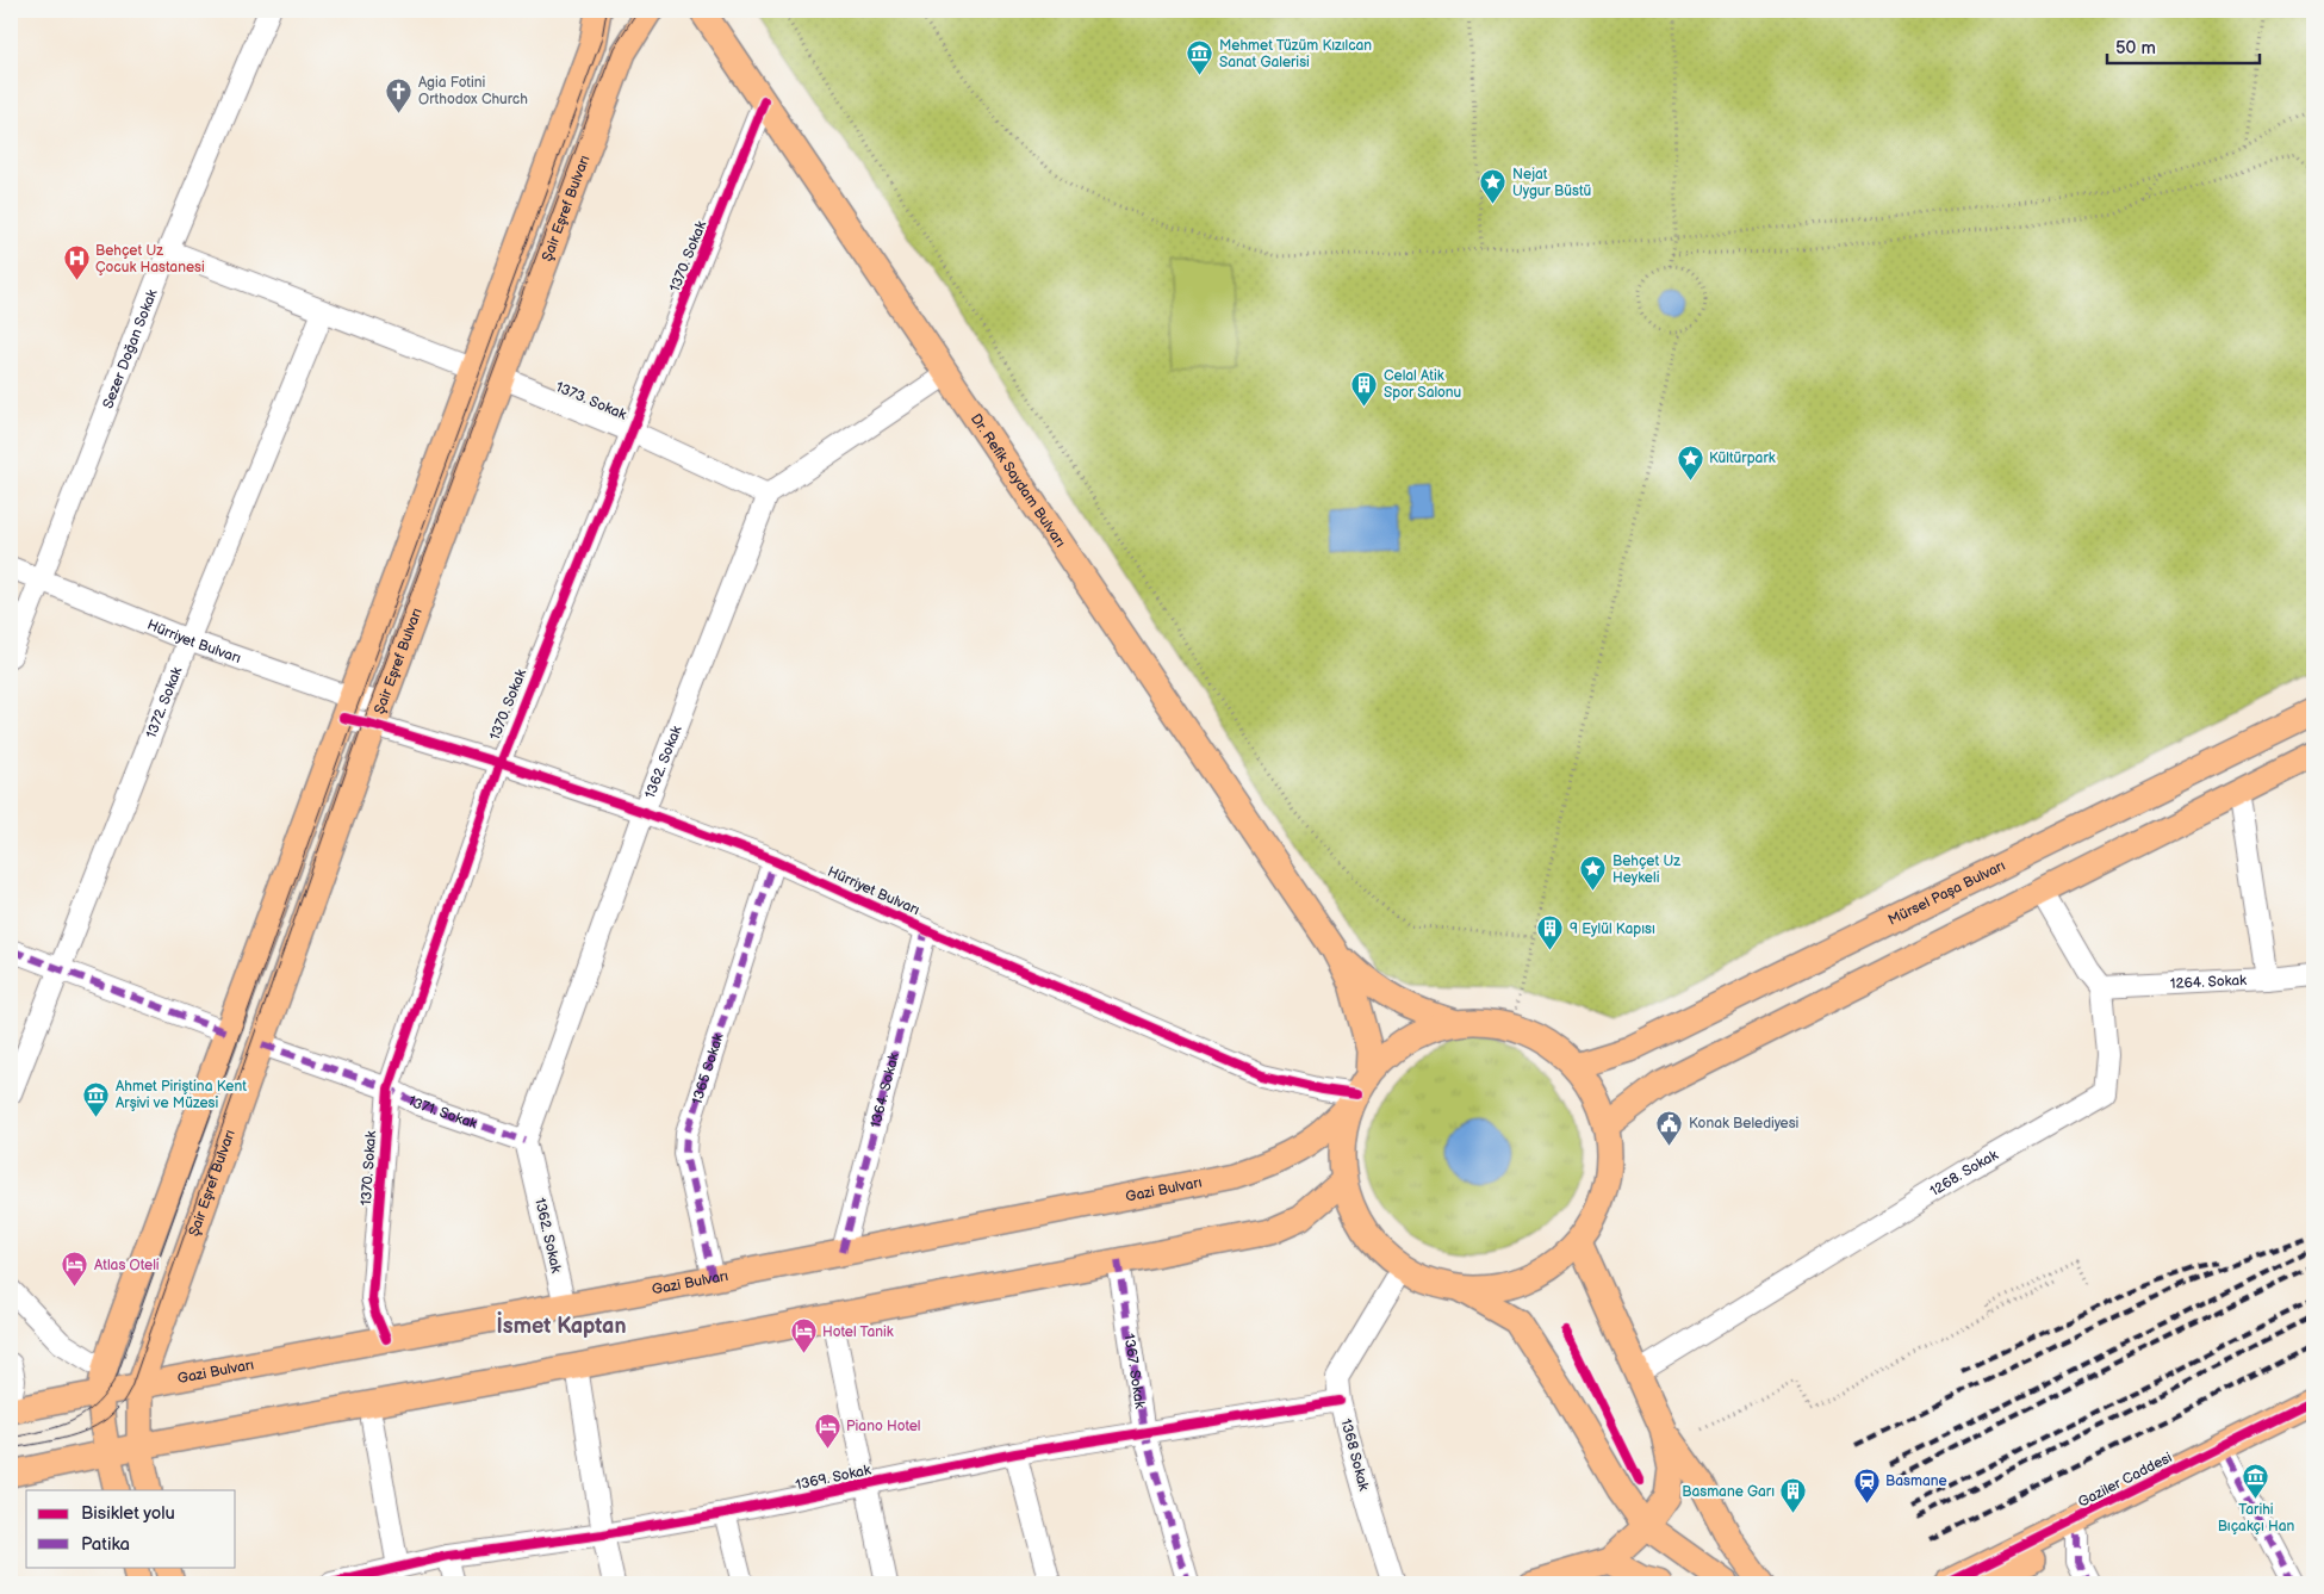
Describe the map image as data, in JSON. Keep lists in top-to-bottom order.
{
  "streets": {
    "main road": [
      "Şair Eşref Bulvarı",
      "Dr. Refik Saydam Bulvarı",
      "Mürsel Paşa Bulvarı",
      "Gazi Bulvarı",
      "Gaziler Caddesi"
    ],
    "street": [
      "1370. Sokak",
      "Sezer Doğan Sokak",
      "1373. Sokak",
      "Hürriyet Bulvarı",
      "1372. Sokak",
      "1362. Sokak",
      "1264. Sokak",
      "1365 Sokak",
      "1364. Sokak",
      "1371. Sokak",
      "1268. Sokak",
      "1367. Sokak",
      "1368 Sokak",
      "1369. Sokak"
    ]
  },
  "crossings": [
    ["Şair Eşref Bulvarı", "1373. Sokak"],
    ["Şair Eşref Bulvarı", "Hürriyet Bulvarı"],
    ["Şair Eşref Bulvarı", "1371. Sokak"],
    ["Şair Eşref Bulvarı", "Gazi Bulvarı"],
    ["1370. Sokak", "1373. Sokak"],
    ["1370. Sokak", "Dr. Refik Saydam Bulvarı"],
    ["1370. Sokak", "Hürriyet Bulvarı"],
    ["1370. Sokak", "1371. Sokak"],
    ["1370. Sokak", "Gazi Bulvarı"],
    ["Sezer Doğan Sokak", "Hürriyet Bulvarı"],
    ["1373. Sokak", "1362. Sokak"],
    ["Hürriyet Bulvarı", "1372. Sokak"],
    ["Hürriyet Bulvarı", "1362. Sokak"],
    ["Hürriyet Bulvarı", "1365 Sokak"],
    ["Hürriyet Bulvarı", "1364. Sokak"],
    ["Hürriyet Bulvarı", "Gazi Bulvarı"],
    ["1362. Sokak", "1371. Sokak"],
    ["1362. Sokak", "Gazi Bulvarı"],
    ["1264. Sokak", "1268. Sokak"],
    ["1365 Sokak", "Gazi Bulvarı"],
    ["1364. Sokak", "Gazi Bulvarı"],
    ["1367. Sokak", "1369. Sokak"],
    ["1368 Sokak", "1369. Sokak"]
  ],
  "districts": ["İsmet Kaptan"],
  "places": {
    "museum": ["Mehmet Tüzüm Kızılcan Sanat Galerisi", "Ahmet Piriştina Kent Arşivi ve Müzesi", "Tarihi Bıçakçı Han"],
    "church": ["Agia Fotini Orthodox Church"],
    "place": ["Nejat Uygur Büstü", "Kültürpark", "Behçet Uz Heykeli"],
    "hospital": ["Behçet Uz Çocuk Hastanesi"],
    "building": ["Celal Atik Spor Salonu", "9 Eylül Kapısı", "Basmane Garı"],
    "public building": ["Konak Belediyesi"],
    "hotel": ["Atlas Oteli", "Hotel Tanik", "Piano Hotel"],
    "station": ["Basmane"]
  },
  "legend": ["Bisiklet yolu", "Patika"],
  "scale_bar": "50 m"
}
